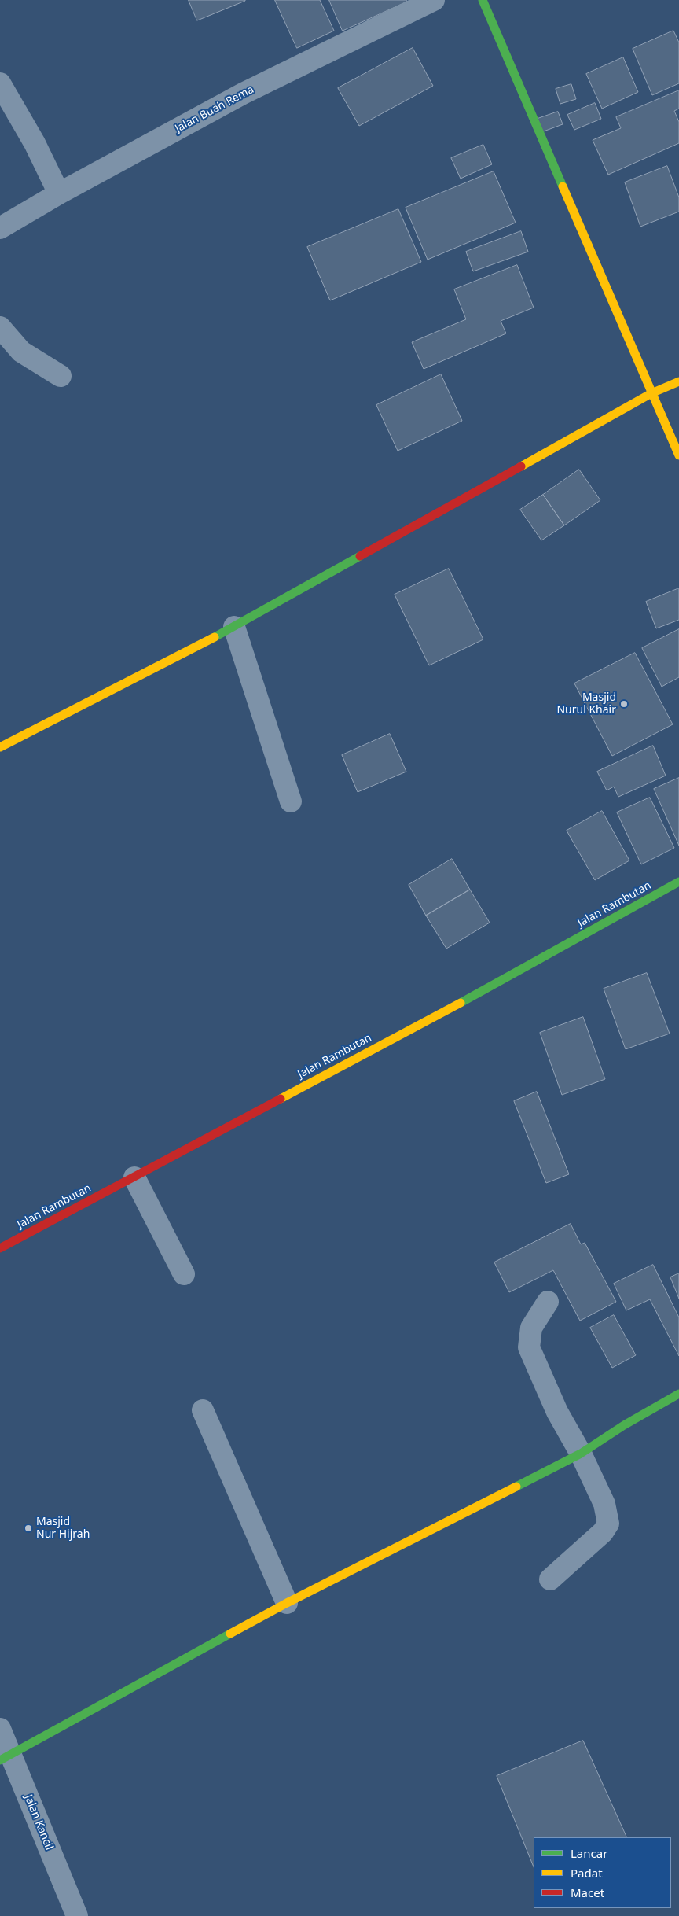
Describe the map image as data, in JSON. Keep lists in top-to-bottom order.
{
  "streets": {
    "street": ["Jalan Buah Rema", "Jalan Rambutan", "Jalan Kancil"]
  },
  "places": ["Masjid Nurul Khair", "Masjid Nur Hijrah"],
  "legend": ["Lancar", "Padat", "Macet"]
}
